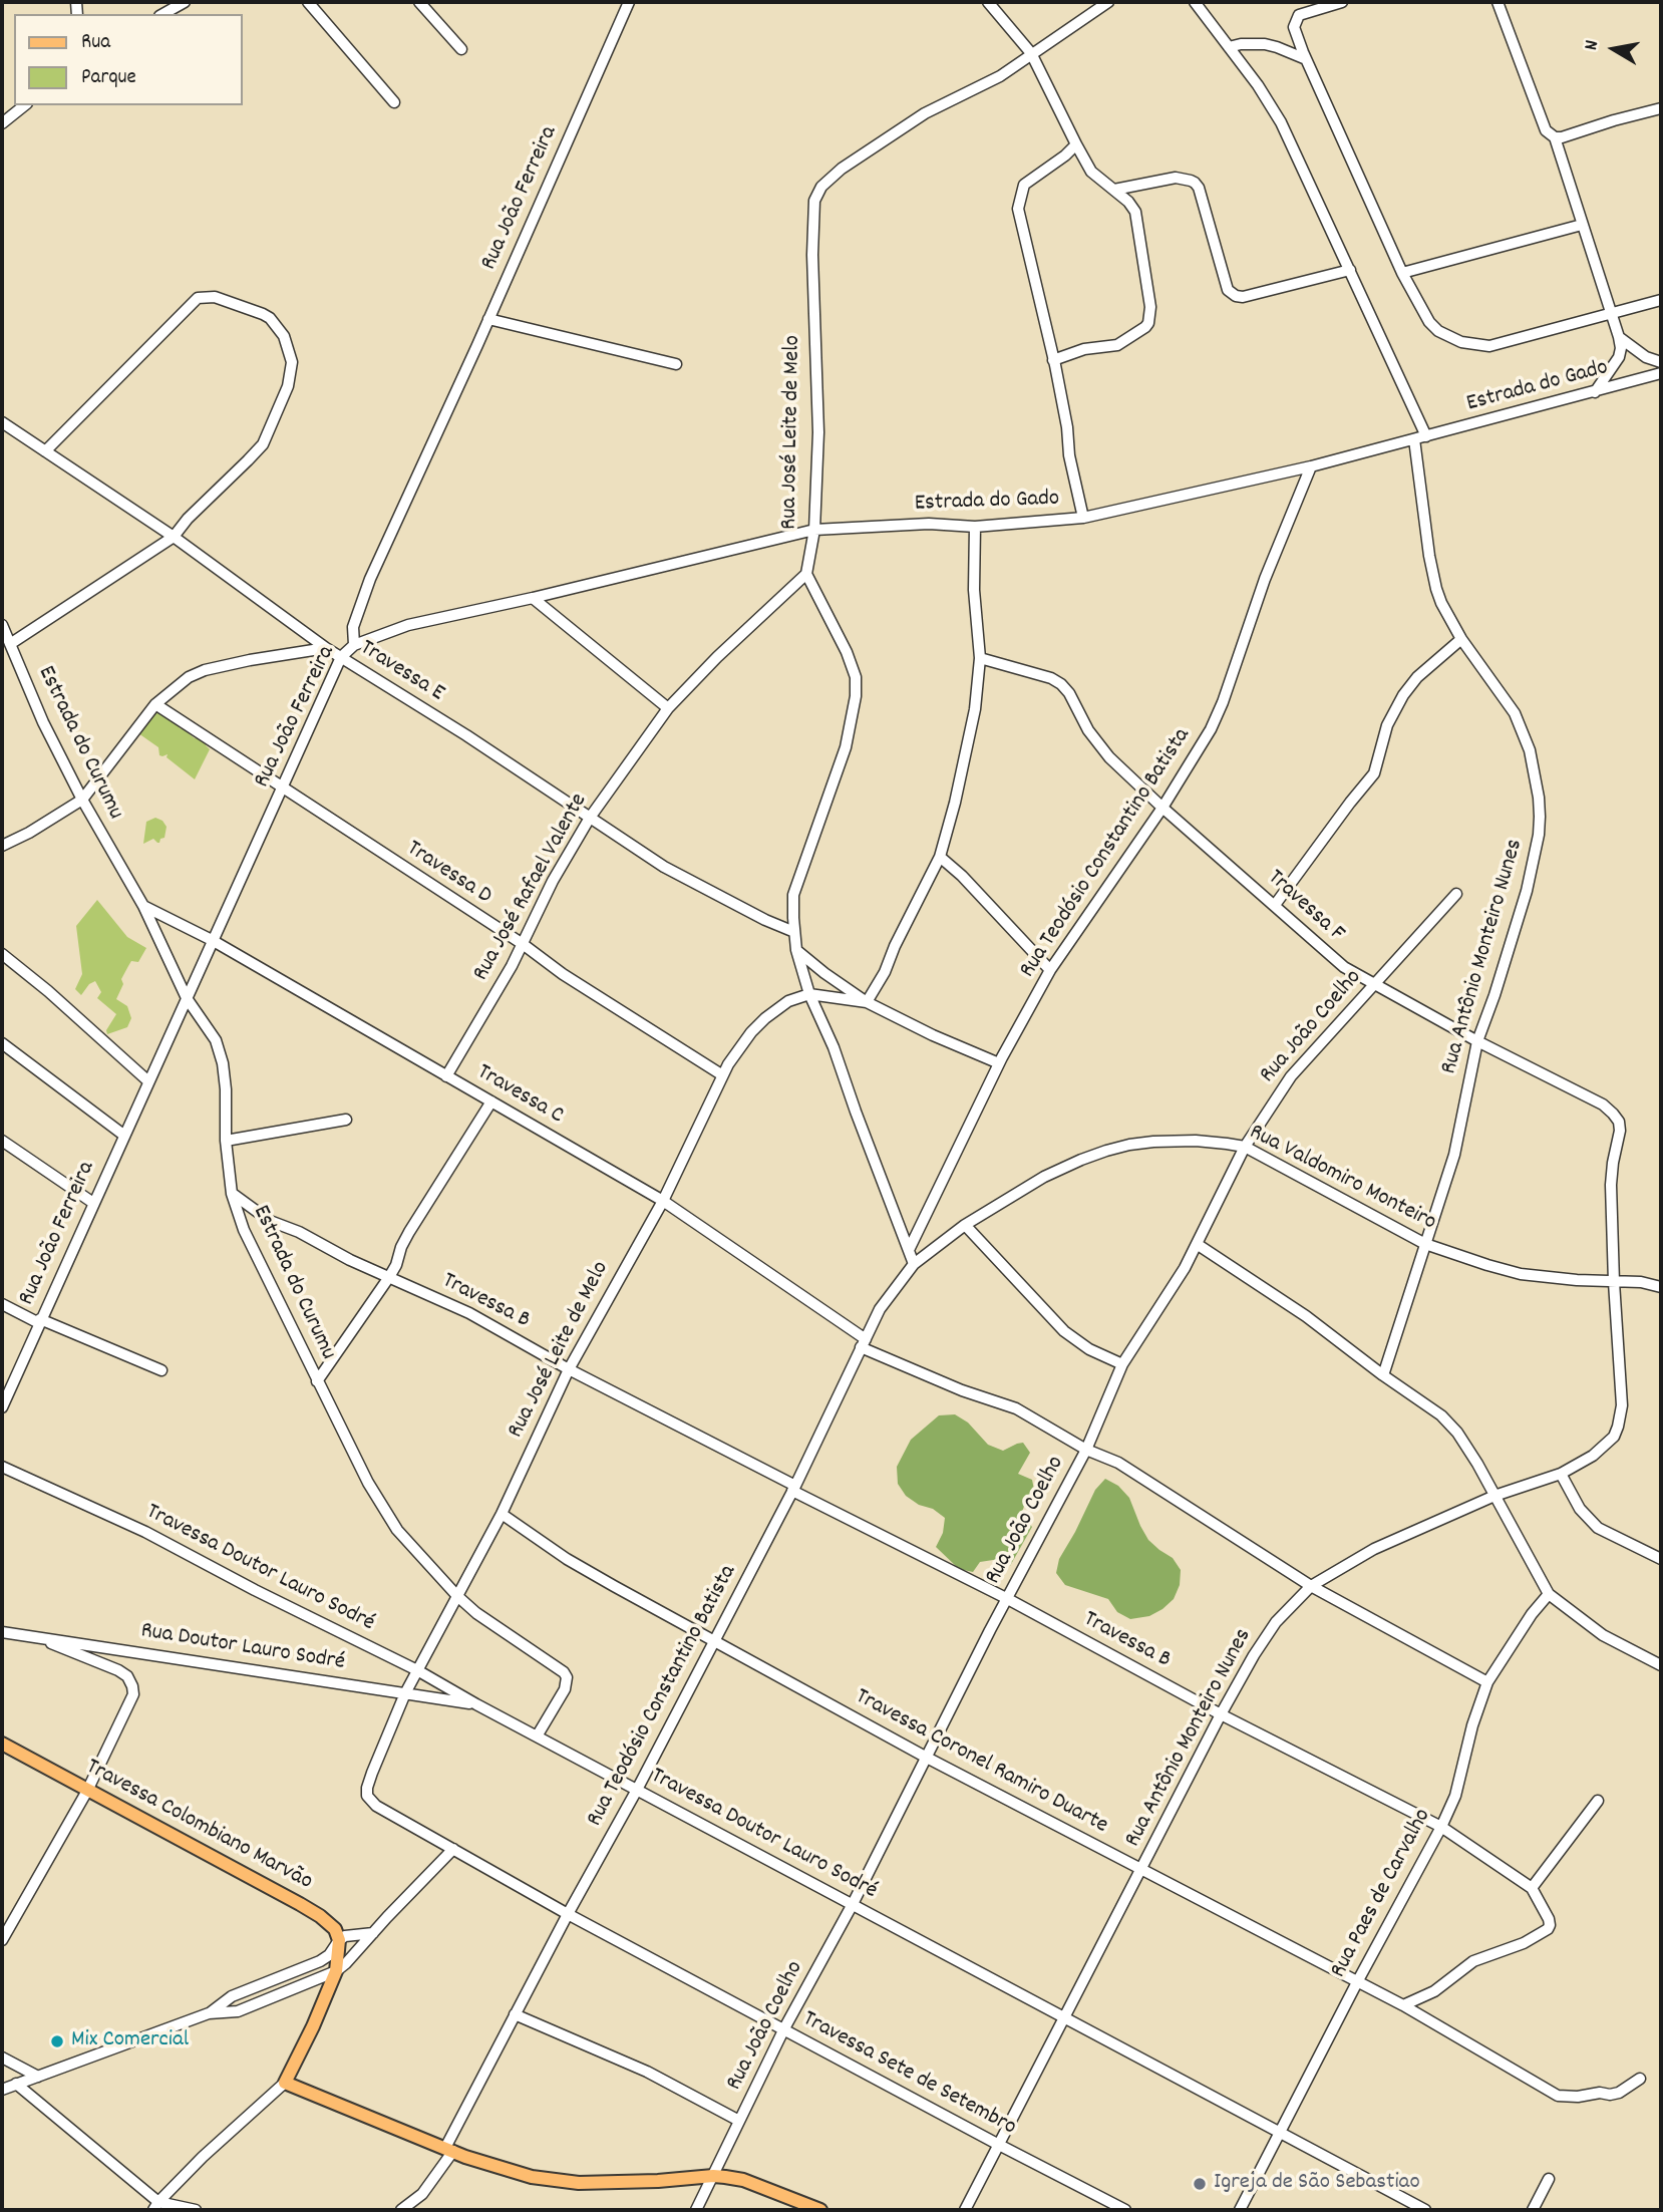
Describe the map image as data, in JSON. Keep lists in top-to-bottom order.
{
  "streets": {
    "main road": ["Travessa Colombiano Marvão"],
    "street": [
      "Rua João Ferreira",
      "Estrada do Gado",
      "Rua José Leite de Melo",
      "Travessa E",
      "Estrada do Curumu",
      "Rua Teodósio Constantino Batista",
      "Travessa D",
      "Rua José Rafael Valente",
      "Travessa F",
      "Rua Antônio Monteiro Nunes",
      "Rua João Coelho",
      "Travessa C",
      "Rua Valdomiro Monteiro",
      "Travessa B",
      "Travessa Doutor Lauro Sodré",
      "Rua Doutor Lauro Sodré",
      "Travessa Coronel Ramiro Duarte",
      "Rua Paes de Carvalho",
      "Travessa Sete de Setembro"
    ]
  },
  "crossings": [
    ["Rua João Ferreira", "Estrada do Gado"],
    ["Rua João Ferreira", "Travessa E"],
    ["Rua João Ferreira", "Estrada do Curumu"],
    ["Rua João Ferreira", "Travessa D"],
    ["Rua João Ferreira", "Travessa C"],
    ["Estrada do Gado", "Rua José Leite de Melo"],
    ["Estrada do Gado", "Rua Teodósio Constantino Batista"],
    ["Estrada do Gado", "Rua Antônio Monteiro Nunes"],
    ["Rua José Leite de Melo", "Estrada do Curumu"],
    ["Rua José Leite de Melo", "Travessa D"],
    ["Rua José Leite de Melo", "Rua José Rafael Valente"],
    ["Rua José Leite de Melo", "Travessa C"],
    ["Rua José Leite de Melo", "Travessa B"],
    ["Rua José Leite de Melo", "Travessa Doutor Lauro Sodré"],
    ["Rua José Leite de Melo", "Rua Doutor Lauro Sodré"],
    ["Rua José Leite de Melo", "Travessa Coronel Ramiro Duarte"],
    ["Rua José Leite de Melo", "Travessa Sete de Setembro"],
    ["Travessa E", "Rua José Rafael Valente"],
    ["Estrada do Curumu", "Travessa C"],
    ["Estrada do Curumu", "Travessa B"],
    ["Estrada do Curumu", "Travessa Doutor Lauro Sodré"],
    ["Rua Teodósio Constantino Batista", "Travessa F"],
    ["Rua Teodósio Constantino Batista", "Travessa C"],
    ["Rua Teodósio Constantino Batista", "Rua Valdomiro Monteiro"],
    ["Rua Teodósio Constantino Batista", "Travessa B"],
    ["Rua Teodósio Constantino Batista", "Travessa Doutor Lauro Sodré"],
    ["Rua Teodósio Constantino Batista", "Travessa Coronel Ramiro Duarte"],
    ["Rua Teodósio Constantino Batista", "Travessa Sete de Setembro"],
    ["Travessa D", "Rua José Rafael Valente"],
    ["Rua José Rafael Valente", "Travessa C"],
    ["Travessa F", "Rua Antônio Monteiro Nunes"],
    ["Travessa F", "Rua João Coelho"],
    ["Travessa F", "Rua Valdomiro Monteiro"],
    ["Rua Antônio Monteiro Nunes", "Travessa C"],
    ["Rua Antônio Monteiro Nunes", "Rua Valdomiro Monteiro"],
    ["Rua Antônio Monteiro Nunes", "Travessa B"],
    ["Rua Antônio Monteiro Nunes", "Travessa Doutor Lauro Sodré"],
    ["Rua Antônio Monteiro Nunes", "Travessa Coronel Ramiro Duarte"],
    ["Rua Antônio Monteiro Nunes", "Travessa Sete de Setembro"],
    ["Rua João Coelho", "Travessa C"],
    ["Rua João Coelho", "Rua Valdomiro Monteiro"],
    ["Rua João Coelho", "Travessa B"],
    ["Rua João Coelho", "Travessa Doutor Lauro Sodré"],
    ["Rua João Coelho", "Travessa Coronel Ramiro Duarte"],
    ["Rua João Coelho", "Travessa Sete de Setembro"],
    ["Travessa C", "Rua Paes de Carvalho"],
    ["Travessa B", "Rua Paes de Carvalho"],
    ["Travessa Doutor Lauro Sodré", "Rua Doutor Lauro Sodré"],
    ["Travessa Doutor Lauro Sodré", "Rua Paes de Carvalho"],
    ["Travessa Coronel Ramiro Duarte", "Rua Paes de Carvalho"]
  ],
  "places": ["Mix Comercial", "Igreja de São Sebastiao"],
  "legend": ["Rua", "Parque"],
  "north": "left"
}
